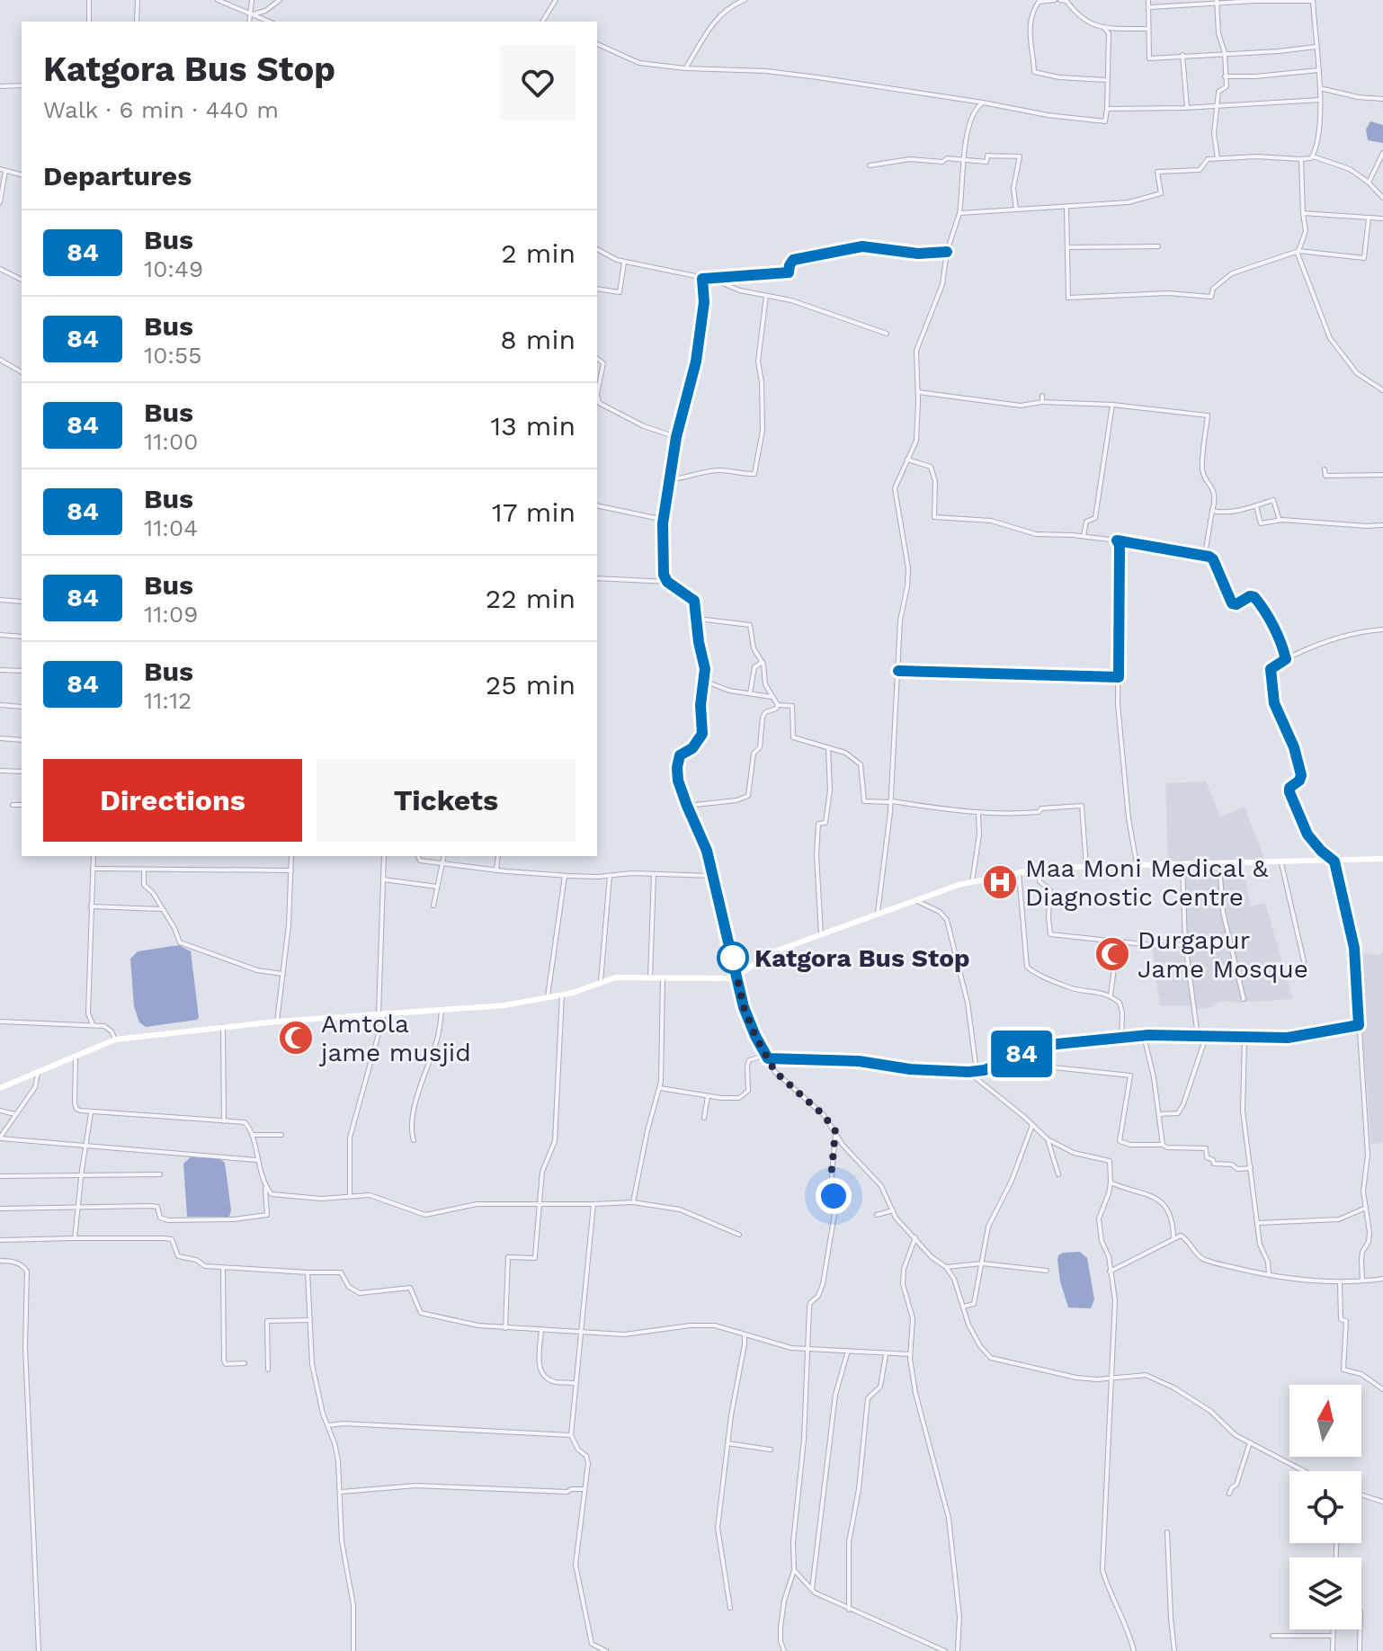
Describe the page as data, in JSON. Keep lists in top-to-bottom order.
{
  "places": {
    "hospital": ["Maa Moni Medical & Diagnostic Centre"],
    "mosque": ["Durgapur Jame Mosque", "Amtola jame musjid"],
    "other": ["Katgora Bus Stop"]
  },
  "lines": ["bus line 84"],
  "north": "top",
  "page": {
    "on_map": "84",
    "heading": [
      ["Katgora Bus Stop", "Walk · 6 min · 440 m"],
      "Departures"
    ],
    "list": [
      {
        "mark": "84",
        "name": "Bus",
        "note": "10:49",
        "value": "2 min"
      },
      {
        "mark": "84",
        "name": "Bus",
        "note": "10:55",
        "value": "8 min"
      },
      {
        "mark": "84",
        "name": "Bus",
        "note": "11:00",
        "value": "13 min"
      },
      {
        "mark": "84",
        "name": "Bus",
        "note": "11:04",
        "value": "17 min"
      },
      {
        "mark": "84",
        "name": "Bus",
        "note": "11:09",
        "value": "22 min"
      },
      {
        "mark": "84",
        "name": "Bus",
        "note": "11:12",
        "value": "25 min"
      }
    ],
    "buttons": ["Directions", "Tickets"]
  }
}
